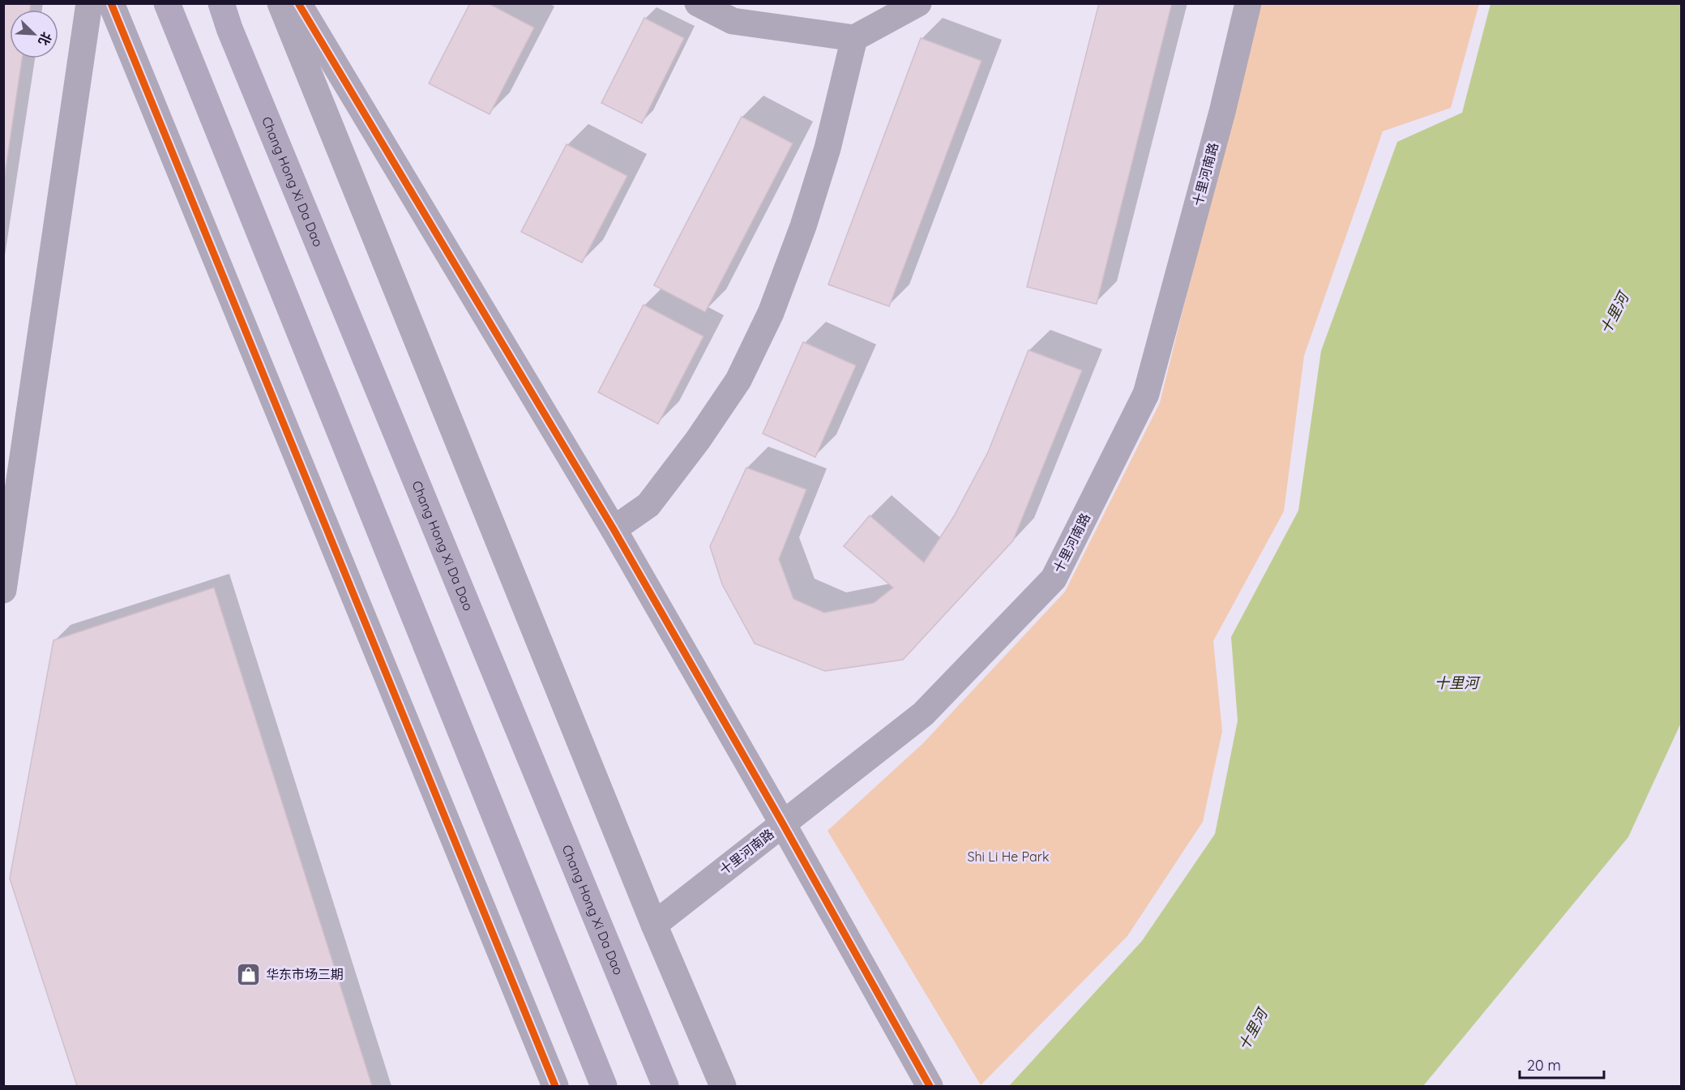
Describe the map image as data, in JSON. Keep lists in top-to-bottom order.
{
  "streets": {
    "main road": ["Chang Hong Xi Da Dao"],
    "street": ["十里河南路"]
  },
  "water": ["十里河"],
  "parks": ["Shi Li He Park"],
  "places": {
    "shop": ["华东市场三期"]
  },
  "scale_bar": "20 m",
  "north": "bottom right"
}
